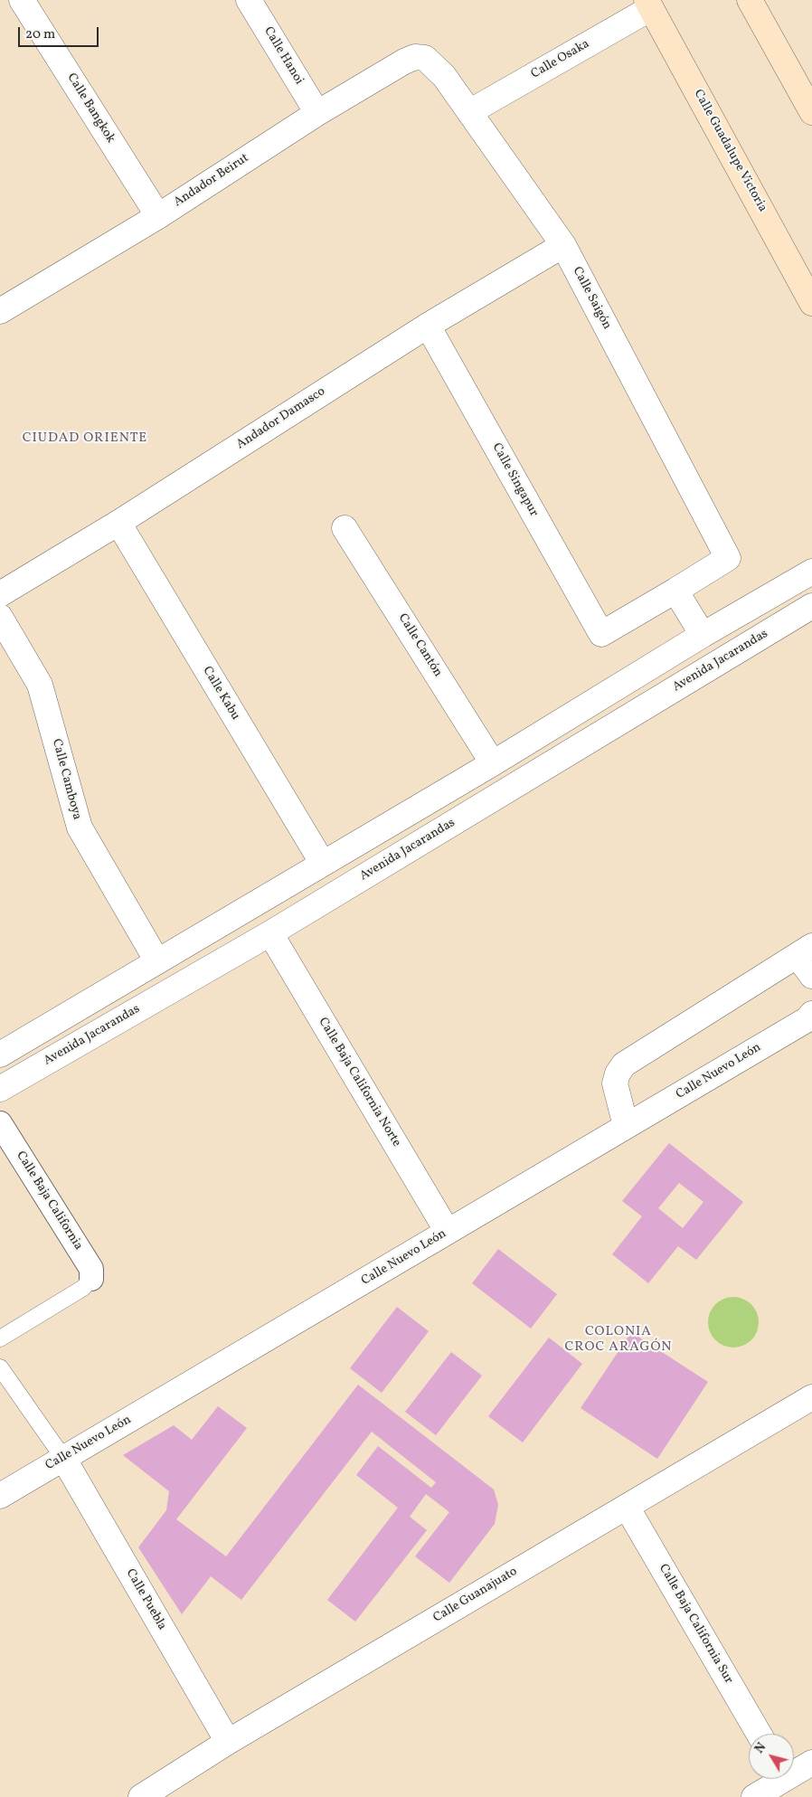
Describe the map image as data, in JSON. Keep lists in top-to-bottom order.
{
  "streets": {
    "main road": ["Calle Guadalupe Victoria"],
    "street": [
      "Calle Hanoi",
      "Calle Osaka",
      "Calle Bangkok",
      "Andador Beirut",
      "Calle Saigón",
      "Andador Damasco",
      "Calle Singapur",
      "Calle Cantón",
      "Avenida Jacarandas",
      "Calle Kabu",
      "Calle Camboya",
      "Calle Nuevo León",
      "Calle Baja California Norte",
      "Calle Baja California",
      "Calle Guanajuato",
      "Calle Puebla",
      "Calle Baja California Sur"
    ]
  },
  "crossings": [
    ["Calle Hanoi", "Andador Beirut"],
    ["Calle Osaka", "Calle Guadalupe Victoria"],
    ["Calle Osaka", "Calle Saigón"],
    ["Calle Bangkok", "Andador Beirut"],
    ["Andador Beirut", "Calle Saigón"],
    ["Calle Saigón", "Andador Damasco"],
    ["Calle Saigón", "Calle Singapur"],
    ["Andador Damasco", "Calle Singapur"],
    ["Andador Damasco", "Calle Kabu"],
    ["Avenida Jacarandas", "Calle Baja California Norte"],
    ["Calle Nuevo León", "Calle Baja California Norte"],
    ["Calle Nuevo León", "Calle Puebla"],
    ["Calle Guanajuato", "Calle Puebla"],
    ["Calle Guanajuato", "Calle Baja California Sur"]
  ],
  "districts": ["CIUDAD ORIENTE", "COLONIA CROC ARAGÓN"],
  "scale_bar": "20 m",
  "north": "top left"
}
